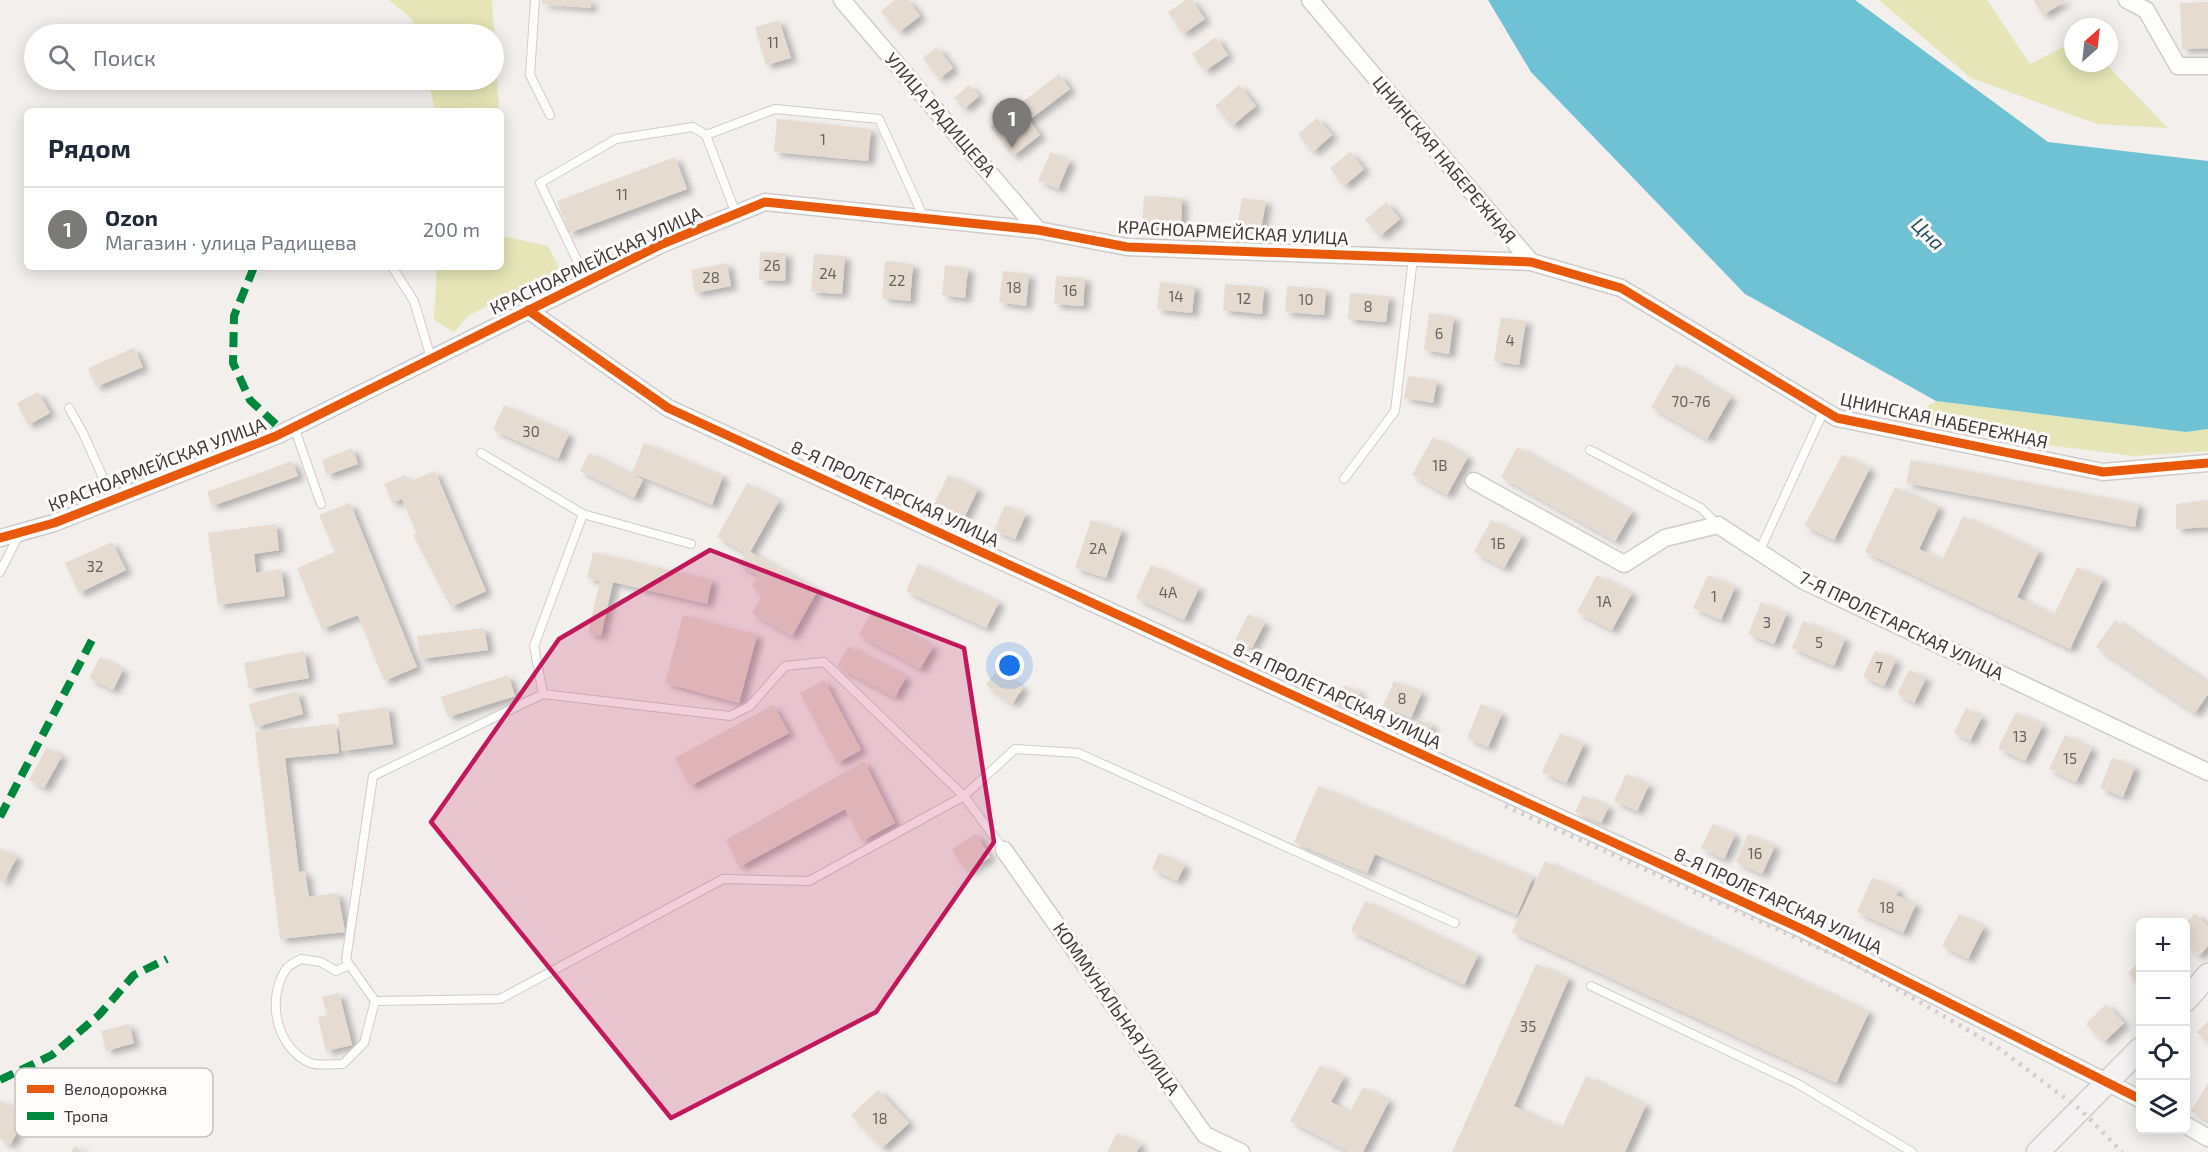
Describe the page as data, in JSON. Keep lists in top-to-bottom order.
{
  "streets": {
    "street": [
      "УЛИЦА РАДИЩЕВА",
      "ЦНИНСКАЯ НАБЕРЕЖНАЯ",
      "КРАСНОАРМЕЙСКАЯ УЛИЦА",
      "8-Я ПРОЛЕТАРСКАЯ УЛИЦА",
      "7-Я ПРОЛЕТАРСКАЯ УЛИЦА",
      "КОММУНАЛЬНАЯ УЛИЦА"
    ]
  },
  "crossings": [
    ["УЛИЦА РАДИЩЕВА", "КРАСНОАРМЕЙСКАЯ УЛИЦА"],
    ["ЦНИНСКАЯ НАБЕРЕЖНАЯ", "КРАСНОАРМЕЙСКАЯ УЛИЦА"],
    ["КРАСНОАРМЕЙСКАЯ УЛИЦА", "8-Я ПРОЛЕТАРСКАЯ УЛИЦА"]
  ],
  "water": ["Цна"],
  "house_numbers": [
    "11",
    "1",
    "11",
    "26",
    "24",
    "28",
    "22",
    "18",
    "16",
    "14",
    "12",
    "10",
    "8",
    "6",
    "4",
    "70-76",
    "30",
    "1В",
    "1Б",
    "2А",
    "32",
    "4А",
    "1",
    "1А",
    "3",
    "5",
    "7",
    "8",
    "13",
    "15",
    "16",
    "18",
    "35",
    "18"
  ],
  "legend": ["Велодорожка", "Тропа"],
  "north": "top right",
  "page": {
    "search": "Поиск",
    "pins": "1",
    "heading": "Рядом",
    "list": [
      {
        "mark": "1",
        "name": "Ozon",
        "note": "Магазин · улица Радищева",
        "value": "200 m"
      }
    ],
    "map_buttons": ["+", "−"]
  }
}
